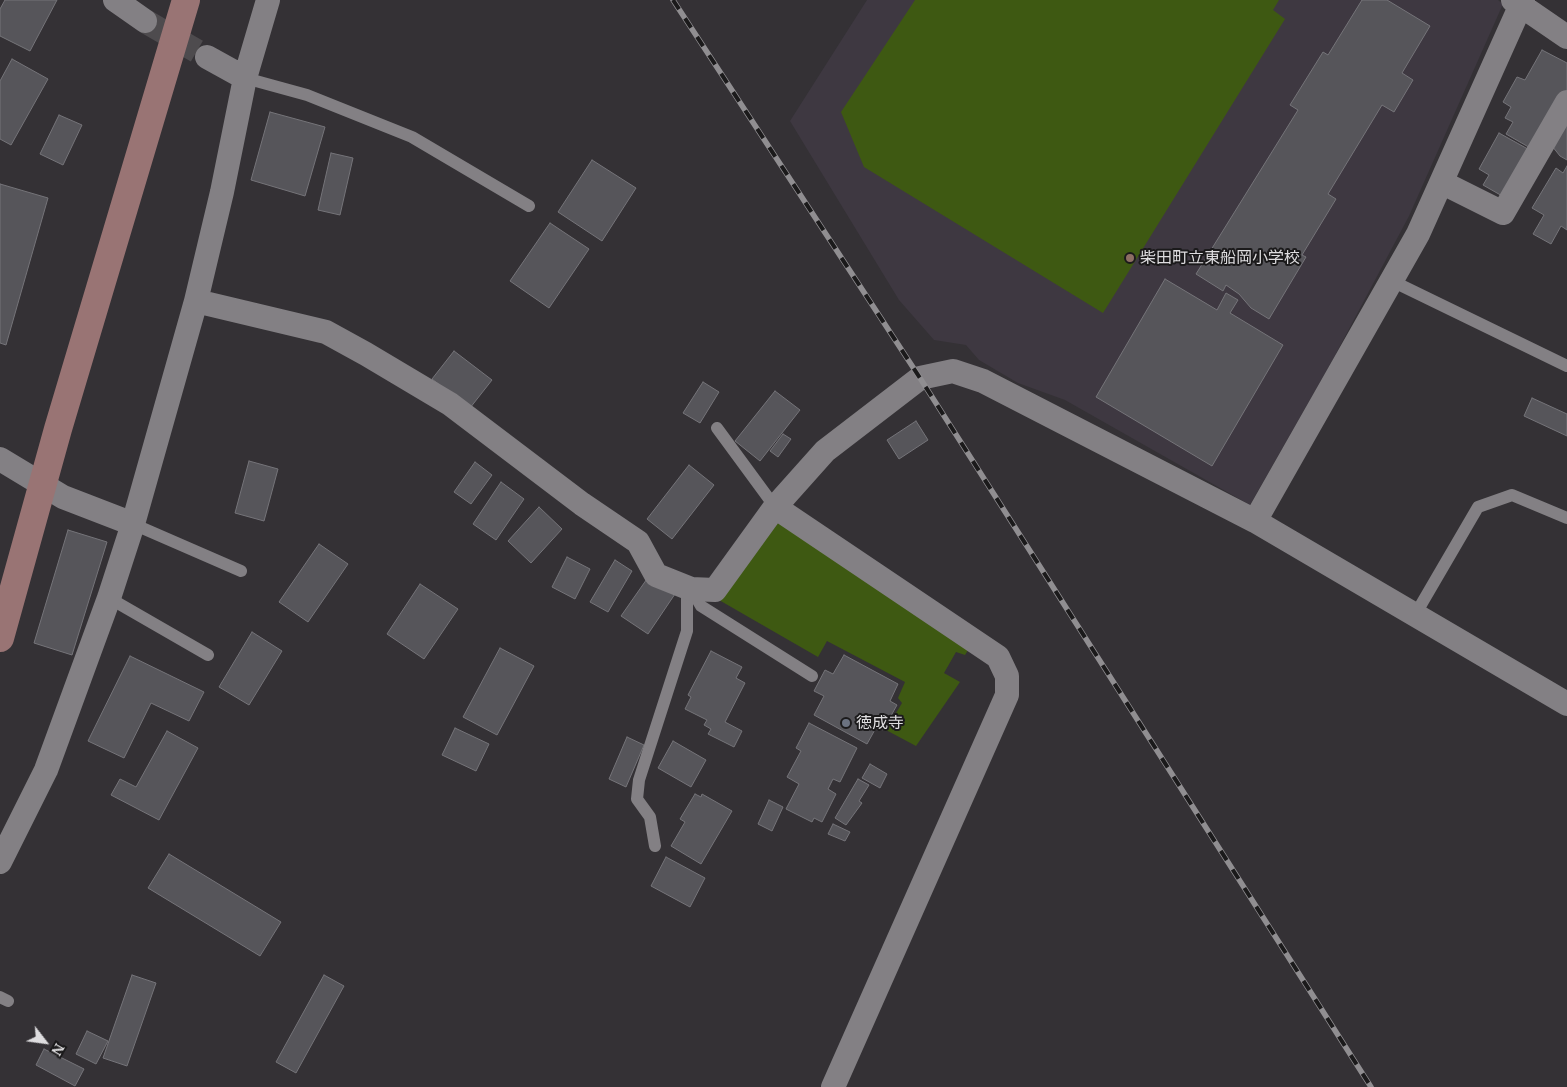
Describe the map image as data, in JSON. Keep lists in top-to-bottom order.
{
  "places": ["柴田町立東船岡小学校", "徳成寺"],
  "north": "bottom right"
}
